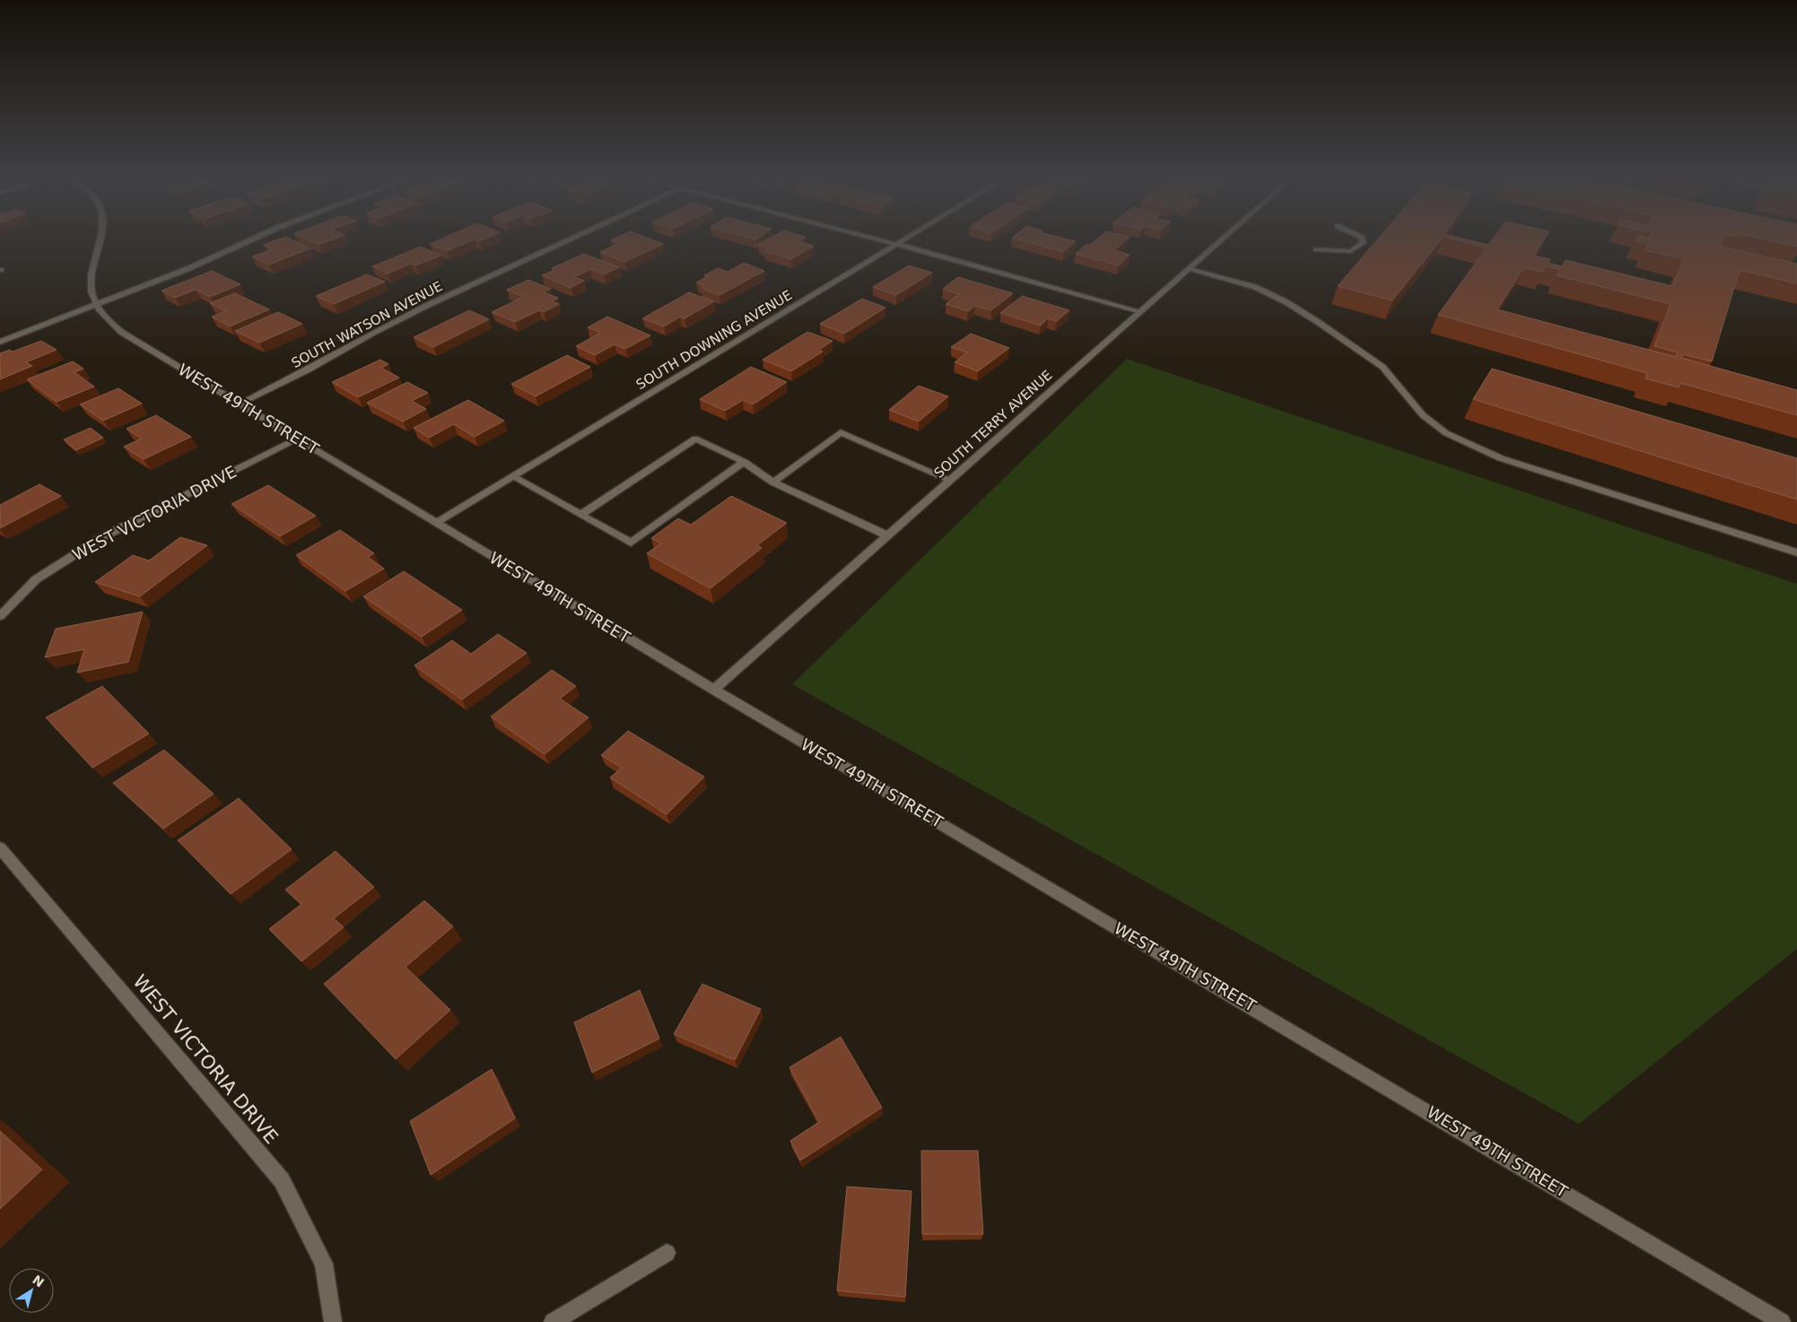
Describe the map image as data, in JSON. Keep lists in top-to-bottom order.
{
  "streets": {
    "street": [
      "SOUTH WATSON AVENUE",
      "SOUTH DOWNING AVENUE",
      "WEST 49TH STREET",
      "SOUTH TERRY AVENUE",
      "WEST VICTORIA DRIVE"
    ]
  },
  "crossings": [
    ["SOUTH WATSON AVENUE", "WEST 49TH STREET"],
    ["SOUTH DOWNING AVENUE", "WEST 49TH STREET"],
    ["WEST 49TH STREET", "SOUTH TERRY AVENUE"],
    ["WEST 49TH STREET", "WEST VICTORIA DRIVE"]
  ],
  "north": "top right"
}
